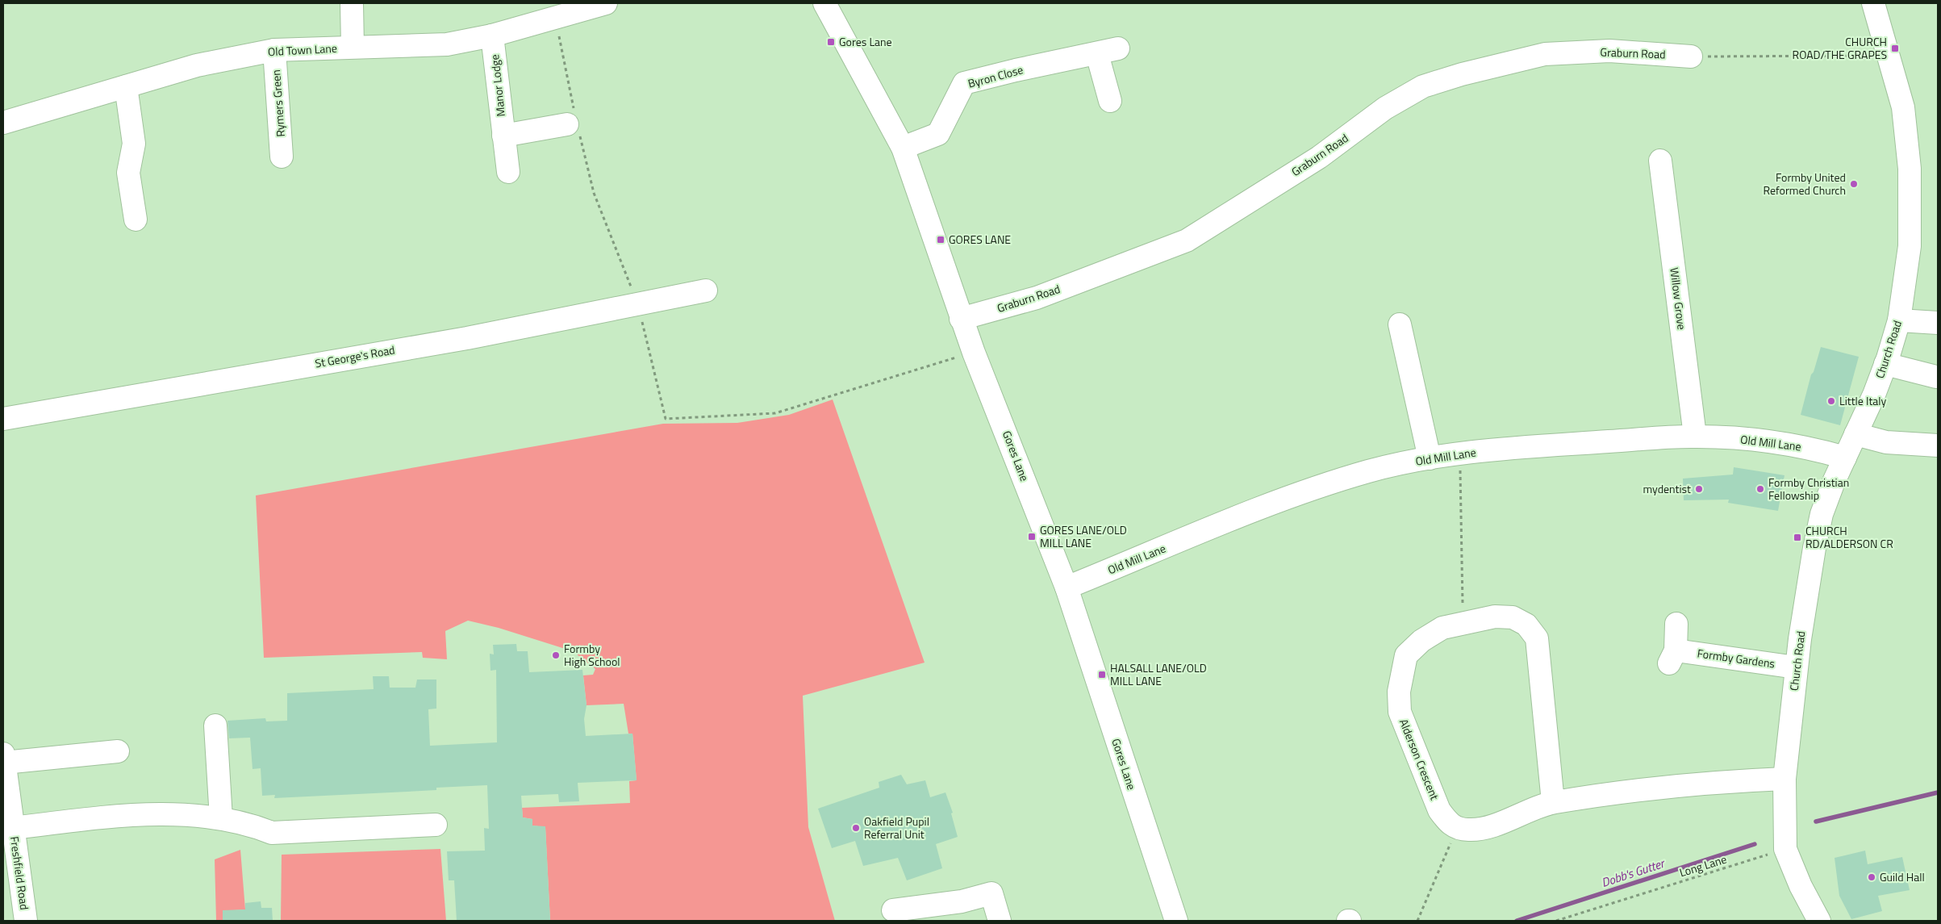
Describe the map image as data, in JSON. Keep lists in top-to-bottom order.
{
  "streets": {
    "street": [
      "Old Town Lane",
      "Graburn Road",
      "Byron Close",
      "Manor Lodge",
      "Rymers Green",
      "Willow Grove",
      "Church Road",
      "St George's Road",
      "Old Mill Lane",
      "Gores Lane",
      "Formby Gardens",
      "Alderson Crescent",
      "Freshfield Road"
    ],
    "path": ["Long Lane"]
  },
  "crossings": [
    ["Old Town Lane", "Manor Lodge"],
    ["Old Town Lane", "Rymers Green"],
    ["Graburn Road", "Gores Lane"],
    ["Byron Close", "Gores Lane"],
    ["Willow Grove", "Old Mill Lane"],
    ["Church Road", "Old Mill Lane"],
    ["Church Road", "Formby Gardens"],
    ["Church Road", "Long Lane"],
    ["Old Mill Lane", "Gores Lane"]
  ],
  "water": ["Dobb's Gutter"],
  "places": {
    "transit": [
      "Gores Lane",
      "CHURCH ROAD/THE GRAPES",
      "GORES LANE",
      "GORES LANE/OLD MILL LANE",
      "CHURCH RD/ALDERSON CR",
      "HALSALL LANE/OLD MILL LANE"
    ],
    "other": [
      "Formby United Reformed Church",
      "Little Italy",
      "mydentist",
      "Formby Christian Fellowship",
      "Formby High School",
      "Oakfield Pupil Referral Unit",
      "Guild Hall"
    ]
  }
}
